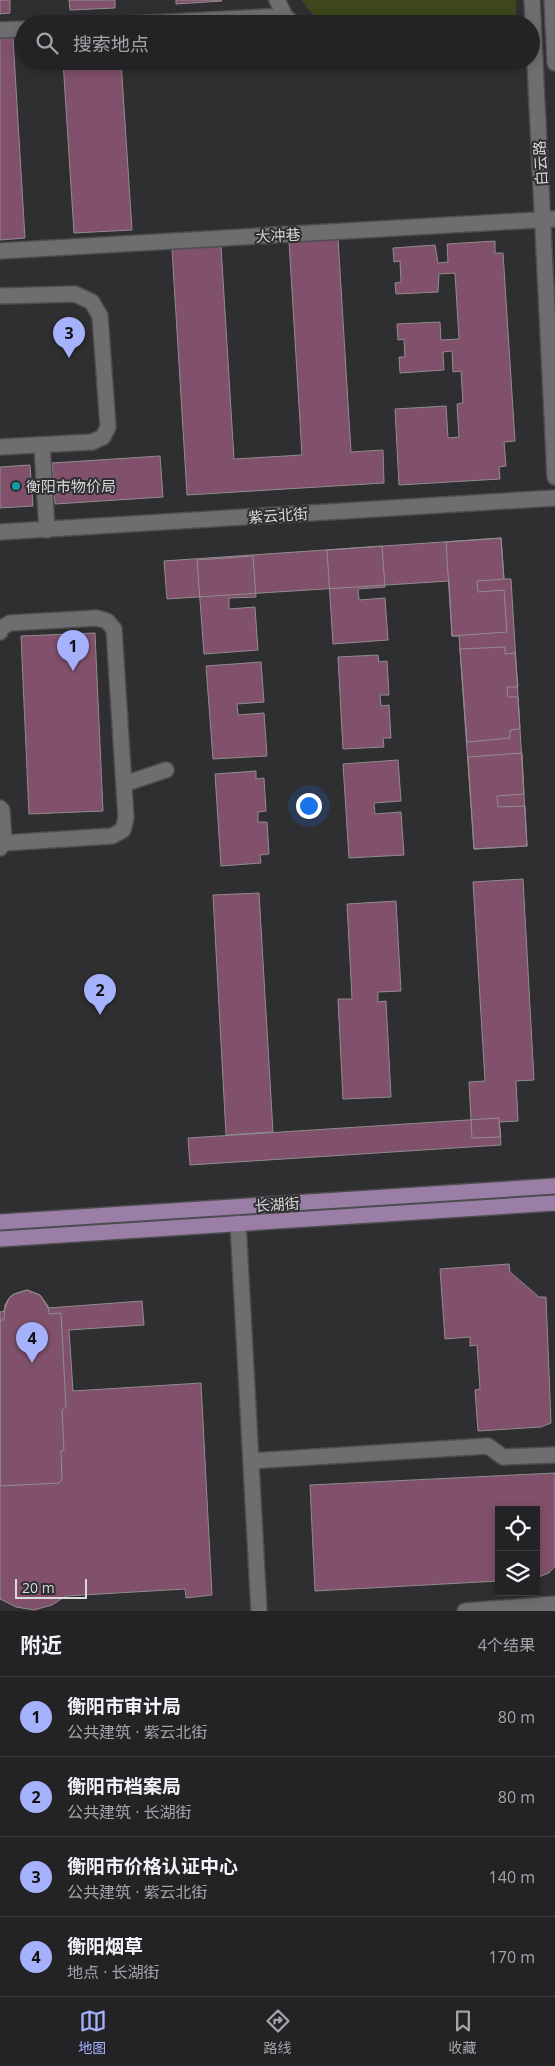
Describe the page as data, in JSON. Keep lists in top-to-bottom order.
{
  "streets": {
    "main road": ["长湖街"],
    "street": ["白云路", "大冲巷", "紫云北街"]
  },
  "crossings": [
    ["白云路", "大冲巷"]
  ],
  "places": ["衡阳市物价局"],
  "scale_bar": "20 m",
  "page": {
    "search": "搜索地点",
    "pins": [
      "3",
      "1",
      "2",
      "4"
    ],
    "scale": "20 m",
    "heading": ["附近", "4个结果"],
    "list": [
      {
        "mark": "1",
        "name": "衡阳市审计局",
        "note": "公共建筑 · 紫云北街",
        "value": "80 m"
      },
      {
        "mark": "2",
        "name": "衡阳市档案局",
        "note": "公共建筑 · 长湖街",
        "value": "80 m"
      },
      {
        "mark": "3",
        "name": "衡阳市价格认证中心",
        "note": "公共建筑 · 紫云北街",
        "value": "140 m"
      },
      {
        "mark": "4",
        "name": "衡阳烟草",
        "note": "地点 · 长湖街",
        "value": "170 m"
      }
    ],
    "nav": ["地图", "路线", "收藏"]
  }
}
